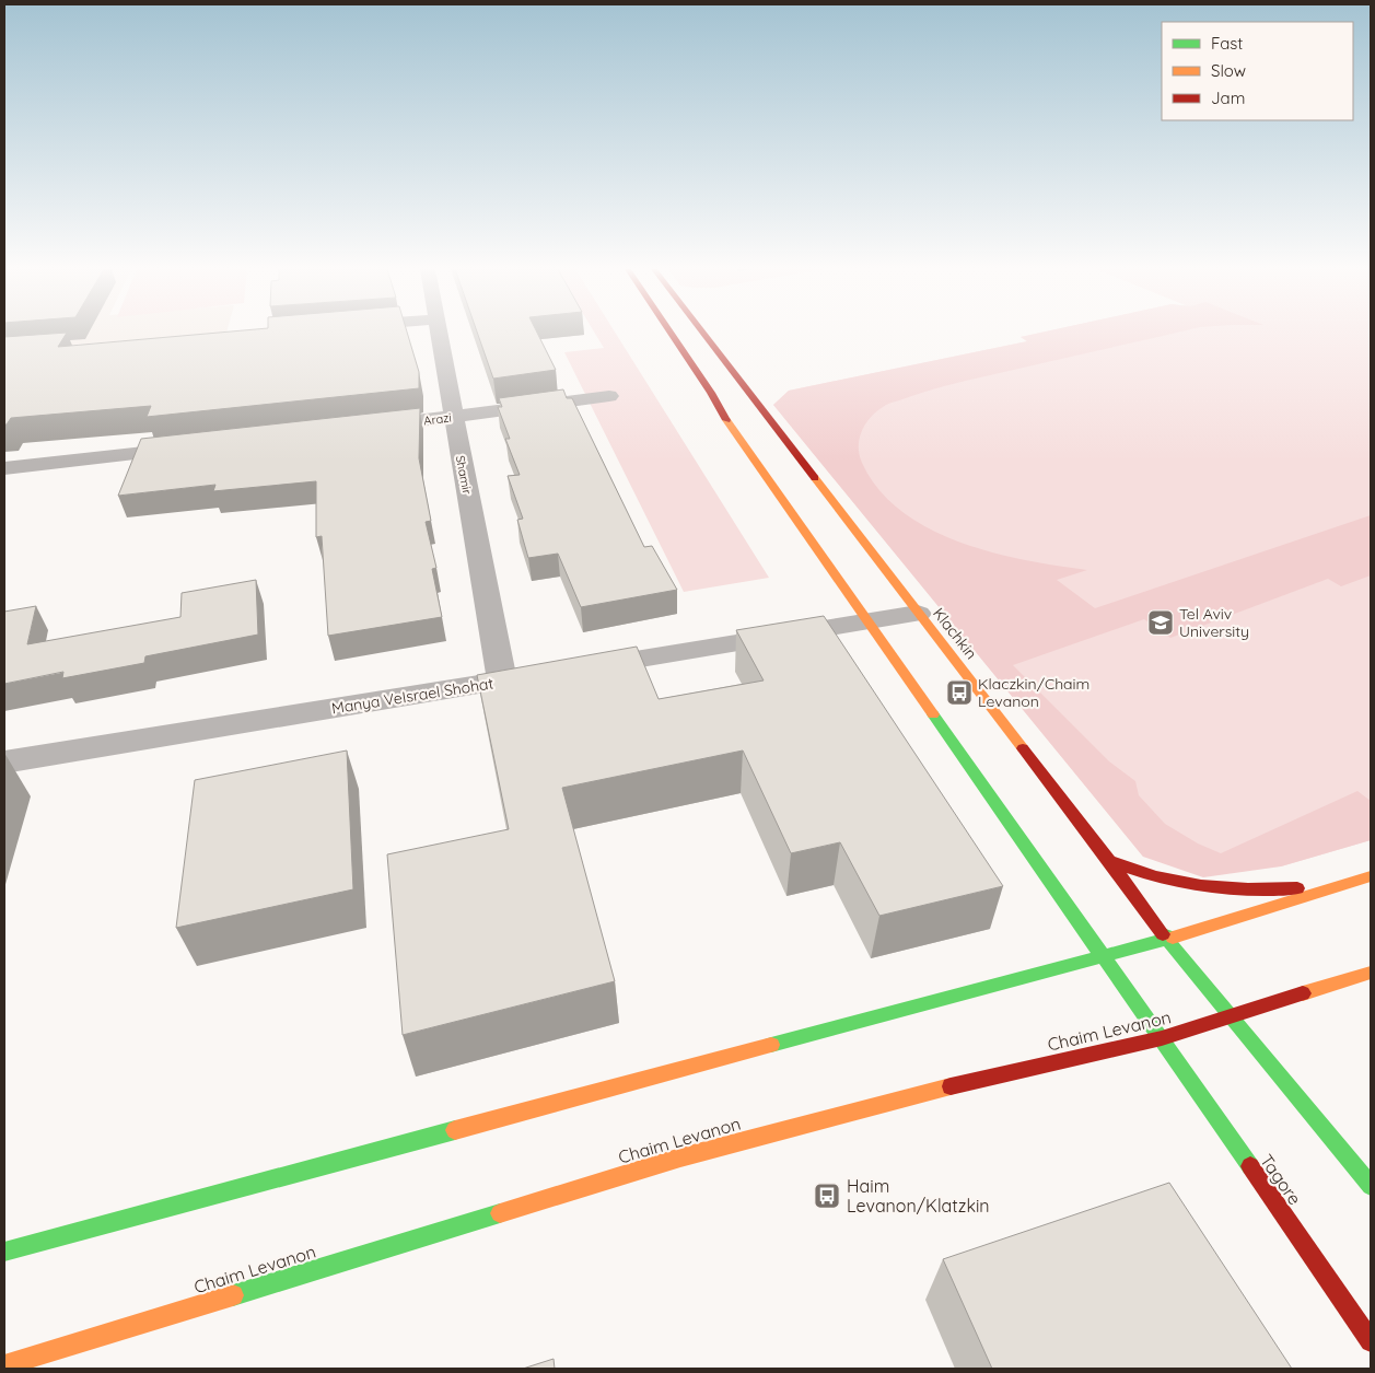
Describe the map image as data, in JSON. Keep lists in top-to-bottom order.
{
  "streets": {
    "street": [
      "Arazi",
      "Shamir",
      "Klachkin",
      "Manya VeIsrael Shohat",
      "Chaim Levanon",
      "Tagore"
    ]
  },
  "crossings": [
    ["Arazi", "Shamir"],
    ["Shamir", "Manya VeIsrael Shohat"],
    ["Klachkin", "Chaim Levanon"],
    ["Chaim Levanon", "Tagore"]
  ],
  "places": {
    "school or university": ["Tel Aviv University"],
    "bus stop": ["Klaczkin/Chaim Levanon", "Haim Levanon/Klatzkin"]
  },
  "legend": ["Fast", "Slow", "Jam"]
}
